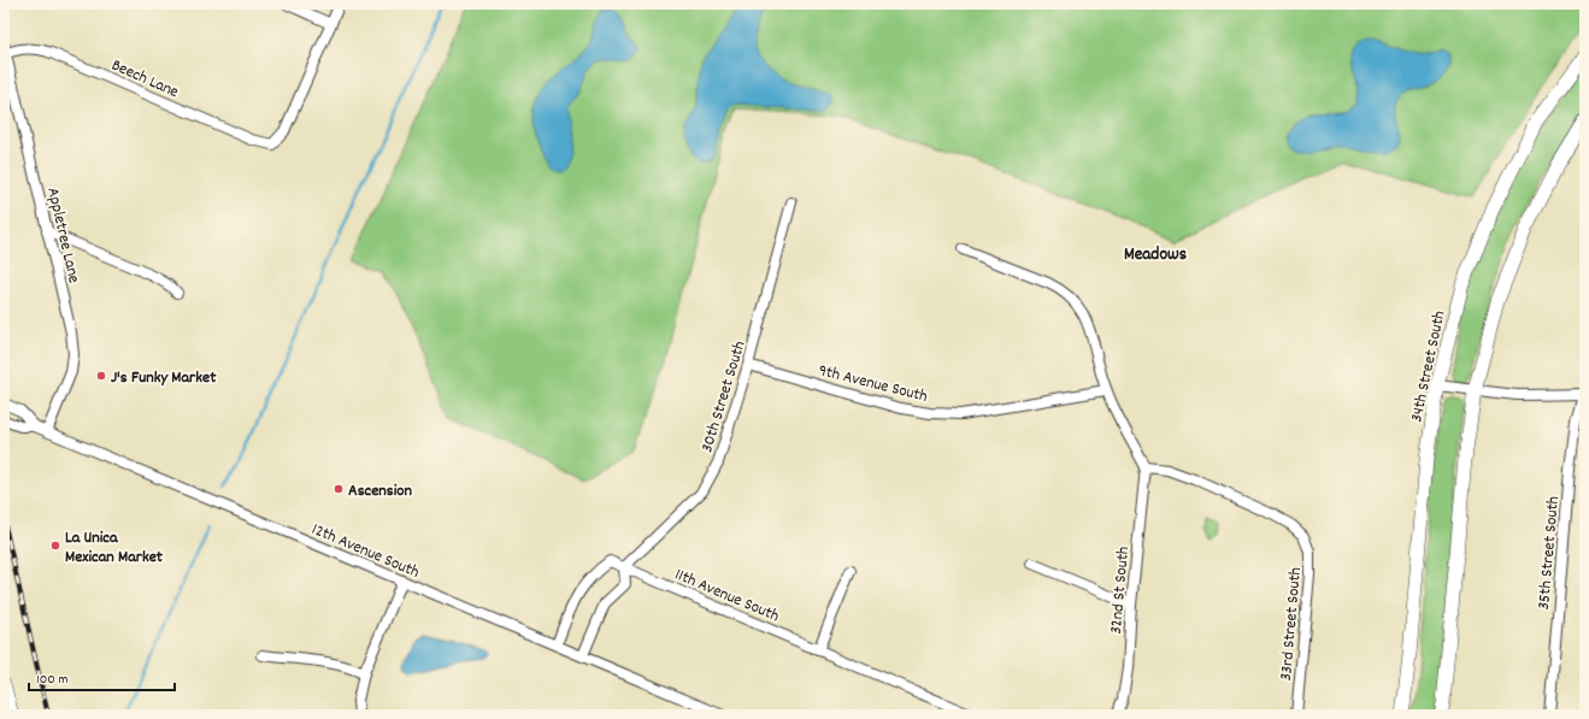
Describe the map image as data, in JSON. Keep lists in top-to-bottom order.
{
  "streets": {
    "main road": ["34th Street South"],
    "street": [
      "Beech Lane",
      "Appletree Lane",
      "9th Avenue South",
      "30th Street South",
      "12th Avenue South",
      "35th Street South",
      "32nd St South",
      "11th Avenue South",
      "33rd Street South"
    ]
  },
  "crossings": [
    ["Beech Lane", "Appletree Lane"],
    ["Appletree Lane", "12th Avenue South"],
    ["9th Avenue South", "30th Street South"],
    ["30th Street South", "11th Avenue South"],
    ["32nd St South", "33rd Street South"]
  ],
  "districts": ["Meadows"],
  "places": ["J's Funky Market", "Ascension", "La Unica Mexican Market"],
  "scale_bar": "100 m"
}
